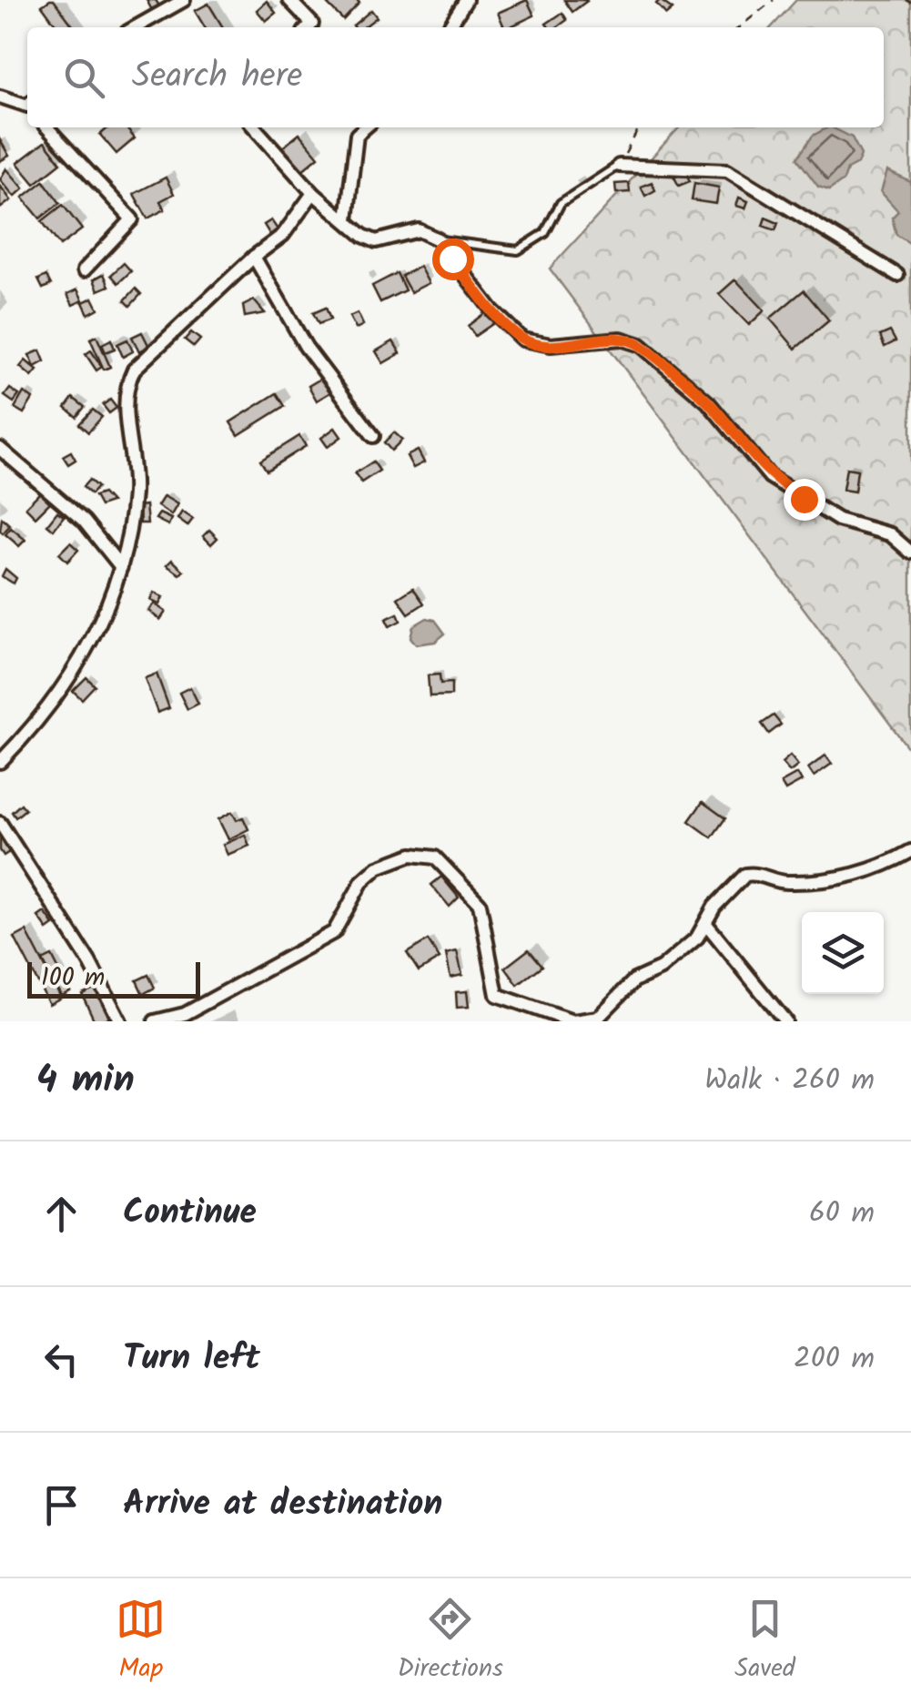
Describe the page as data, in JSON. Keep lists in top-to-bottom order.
{
  "scale_bar": "100 m",
  "page": {
    "search": "Search here",
    "scale": "100 m",
    "heading": ["4 min", "Walk · 260 m"],
    "list": [
      ["Continue", "60 m"],
      ["Turn left", "200 m"],
      "Arrive at destination"
    ],
    "nav": ["Map", "Directions", "Saved"]
  }
}
